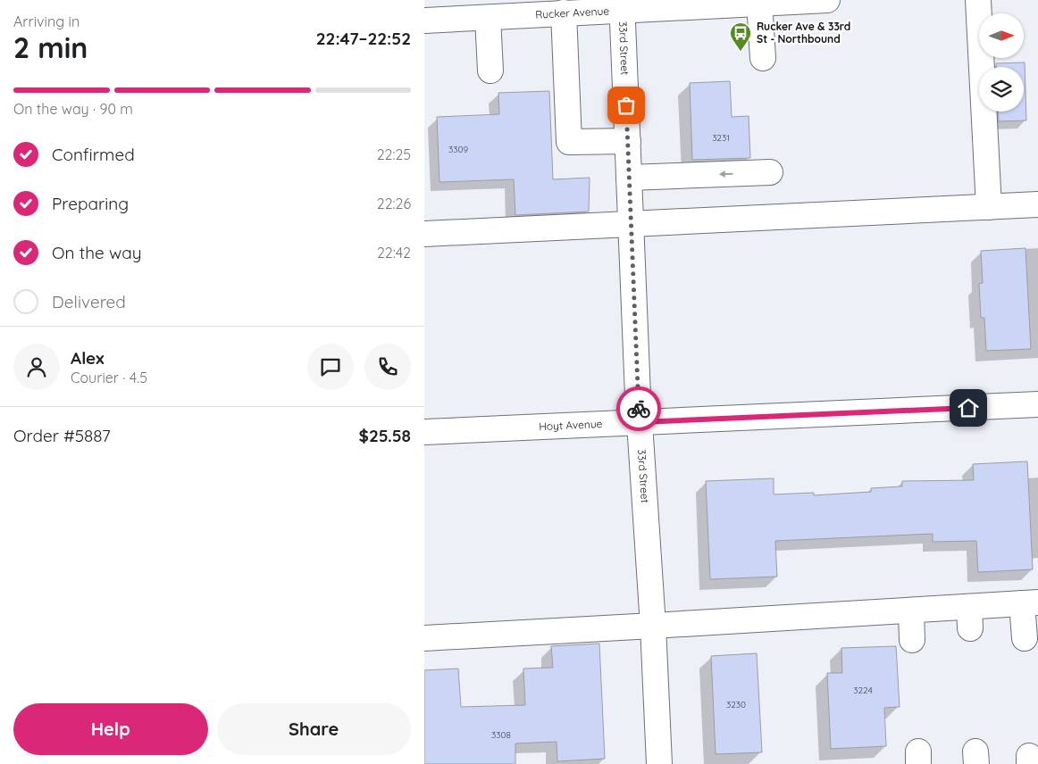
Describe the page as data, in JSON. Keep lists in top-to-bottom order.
{
  "streets": {
    "street": ["Rucker Avenue", "33rd Street", "Hoyt Avenue"]
  },
  "crossings": [
    ["Rucker Avenue", "33rd Street"],
    ["33rd Street", "Hoyt Avenue"]
  ],
  "places": {
    "bus stop": ["Rucker Ave & 33rd St - Northbound"]
  },
  "house_numbers": [
    "3231",
    "3309",
    "3224",
    "3230",
    "3308"
  ],
  "north": "right",
  "page": {
    "heading": ["2 min", "Arriving in", "22:47–22:52"],
    "panel": [
      "Alex",
      "Courier · 4.5",
      "Order #5887",
      "$25.58"
    ],
    "bar": "On the way · 90 m",
    "list": [
      ["Confirmed", "22:25"],
      ["Preparing", "22:26"],
      ["On the way", "22:42"],
      "Delivered"
    ],
    "buttons": ["Help", "Share"]
  }
}
